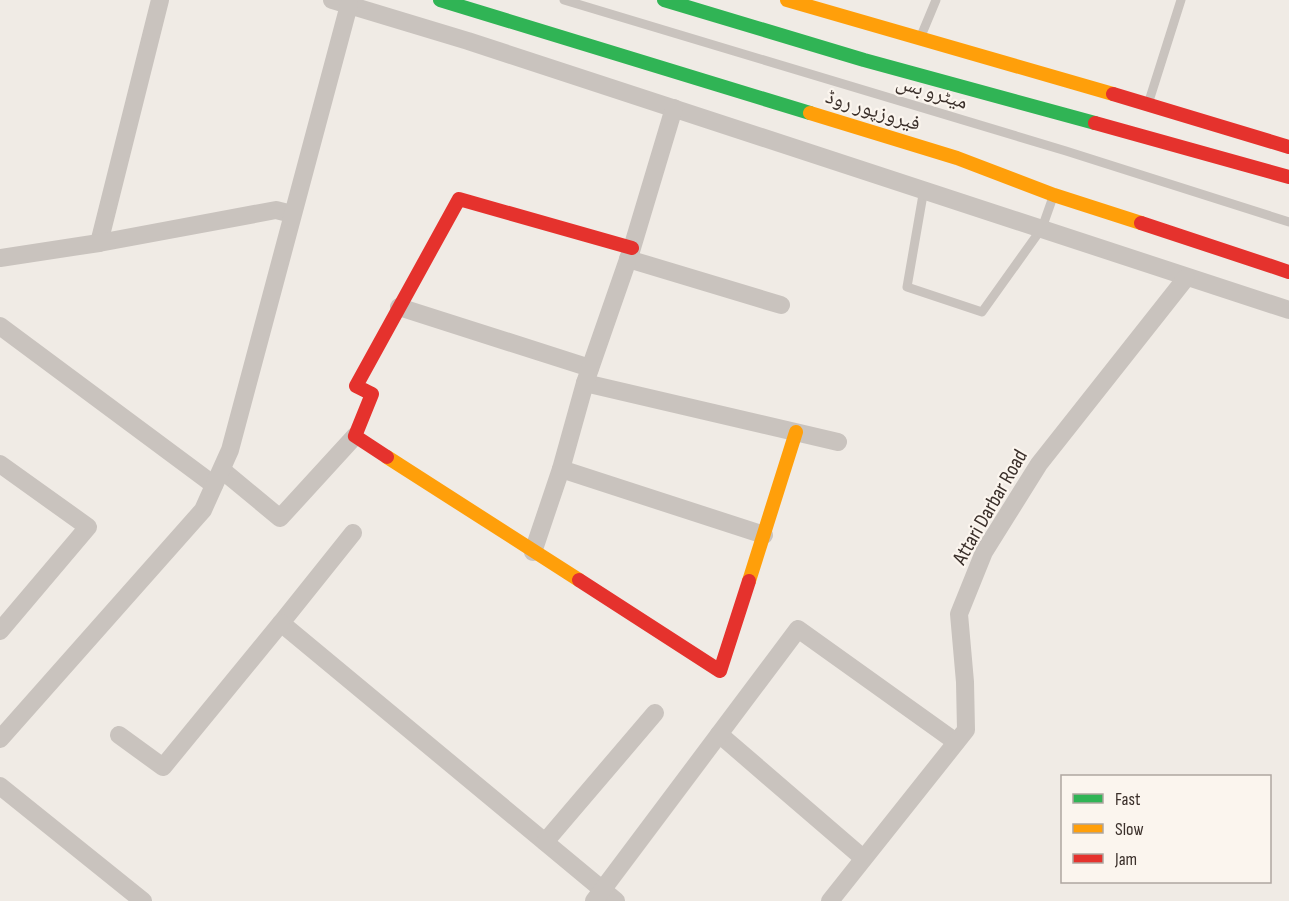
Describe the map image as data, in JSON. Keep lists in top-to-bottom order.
{
  "streets": {
    "street": ["فیروزپور روڈ", "Attari Darbar Road"],
    "lane": ["میٹرو بس"]
  },
  "legend": ["Fast", "Slow", "Jam"]
}
